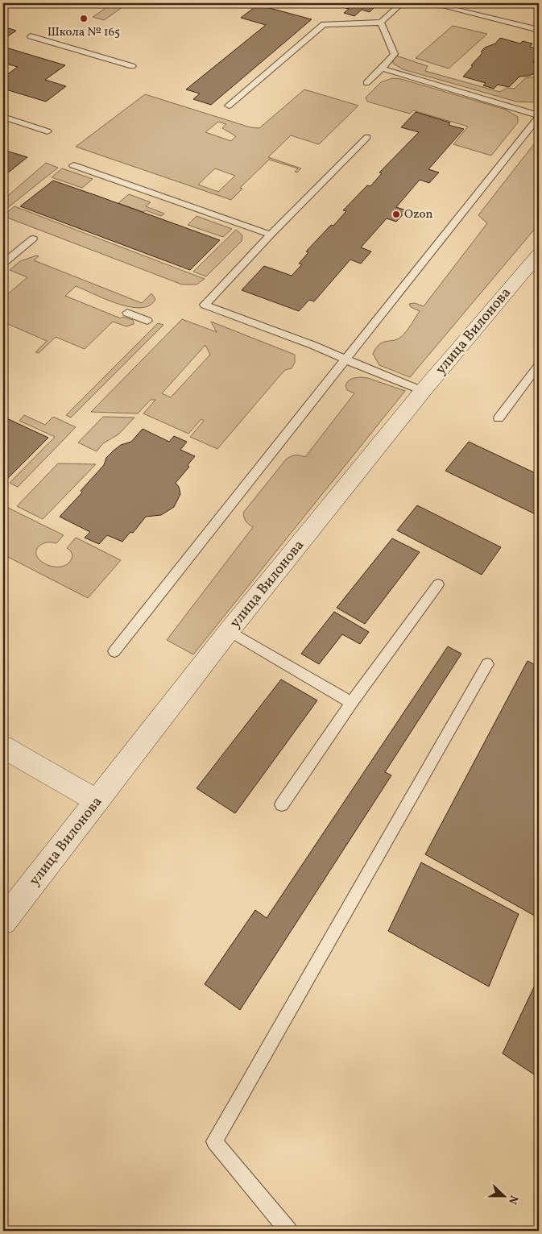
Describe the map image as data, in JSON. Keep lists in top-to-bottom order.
{
  "streets": {
    "street": ["улица Вилонова"]
  },
  "places": ["Школа № 165", "Ozon"],
  "north": "right"
}
